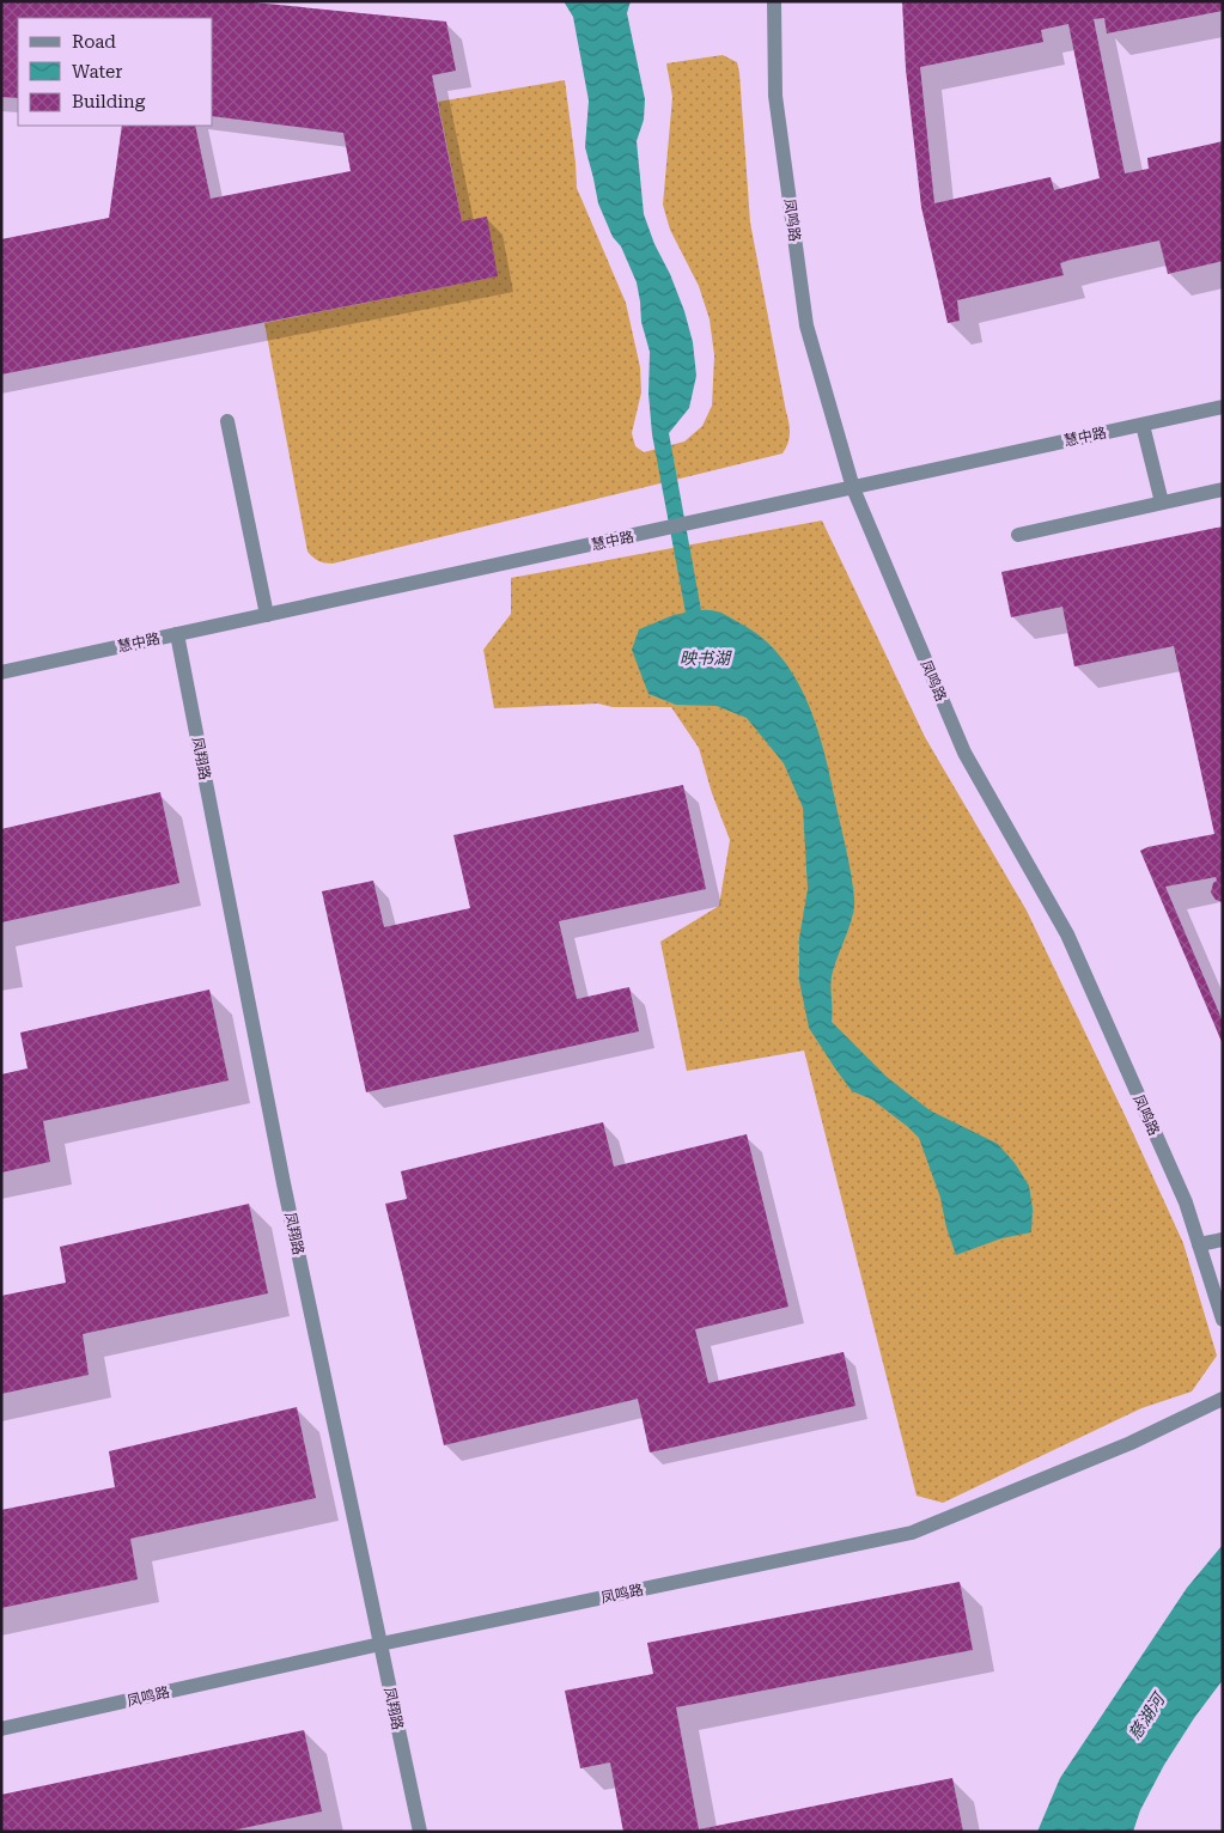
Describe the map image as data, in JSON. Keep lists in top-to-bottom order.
{
  "streets": {
    "street": ["凤鸣路", "慧中路", "凤翔路"]
  },
  "crossings": [
    ["凤鸣路", "慧中路"],
    ["凤鸣路", "凤翔路"],
    ["慧中路", "凤翔路"]
  ],
  "water": ["映书湖", "慈湖河"],
  "legend": ["Road", "Water", "Building"]
}
